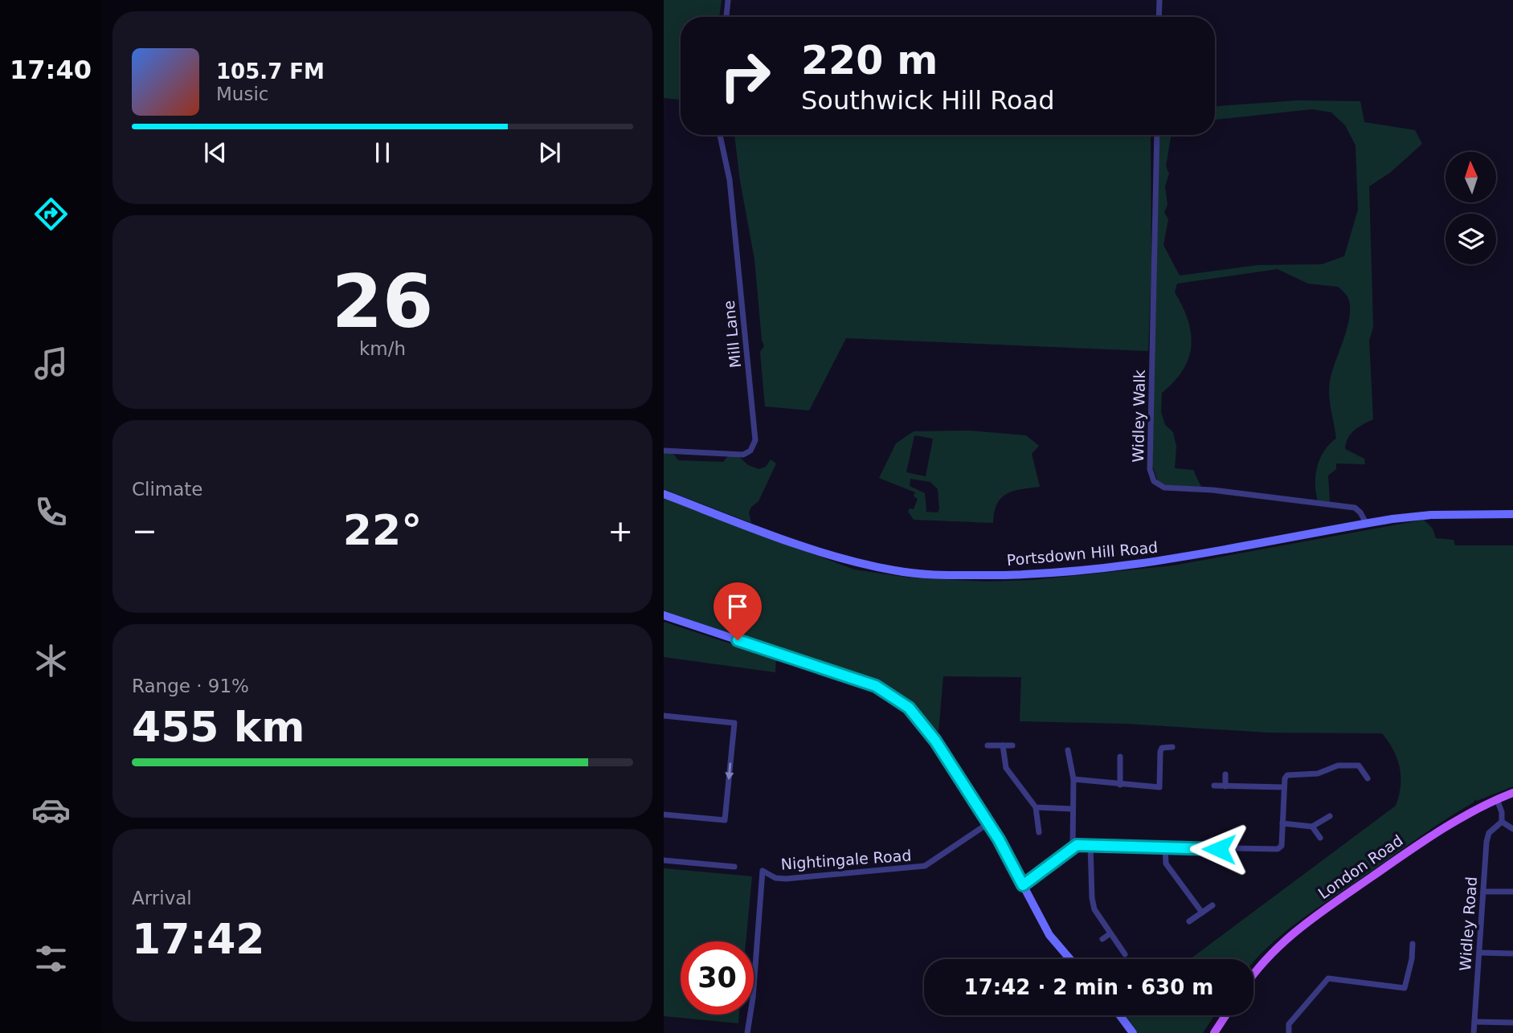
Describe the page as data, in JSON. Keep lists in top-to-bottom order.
{
  "streets": {
    "main road": ["Portsdown Hill Road", "London Road"],
    "street": [
      "Mill Lane",
      "Widley Walk",
      "Nightingale Road",
      "Widley Road"
    ]
  },
  "crossings": [
    ["Widley Walk", "Portsdown Hill Road"]
  ],
  "north": "top",
  "page": {
    "tabs": "17:40",
    "turn": ["220 m", "Southwick Hill Road"],
    "song": ["105.7 FM", "Music"],
    "tile": [
      ["26", "km/h"],
      "Climate",
      ["Range · 91%", "455 km"],
      ["Arrival", "17:42"]
    ],
    "heat": ["−", "22°", "+"],
    "limit": "30",
    "trip": "17:42 · 2 min · 630 m"
  }
}
